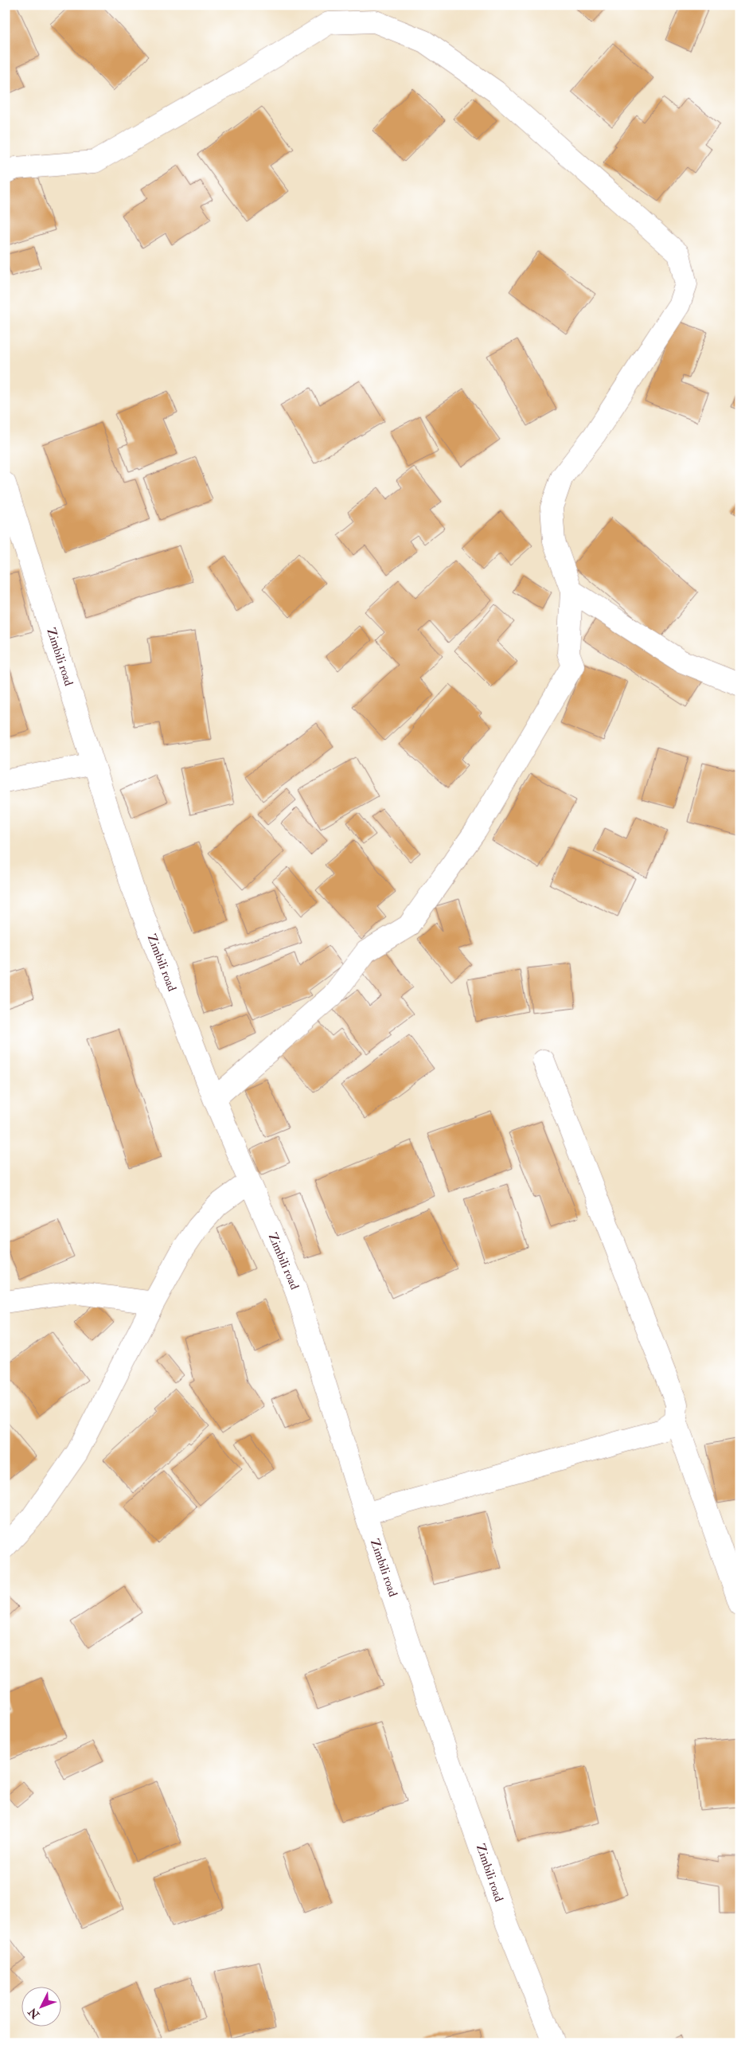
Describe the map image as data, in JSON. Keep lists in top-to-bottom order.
{
  "streets": {
    "street": ["Zimbili road"]
  },
  "north": "bottom left"
}
